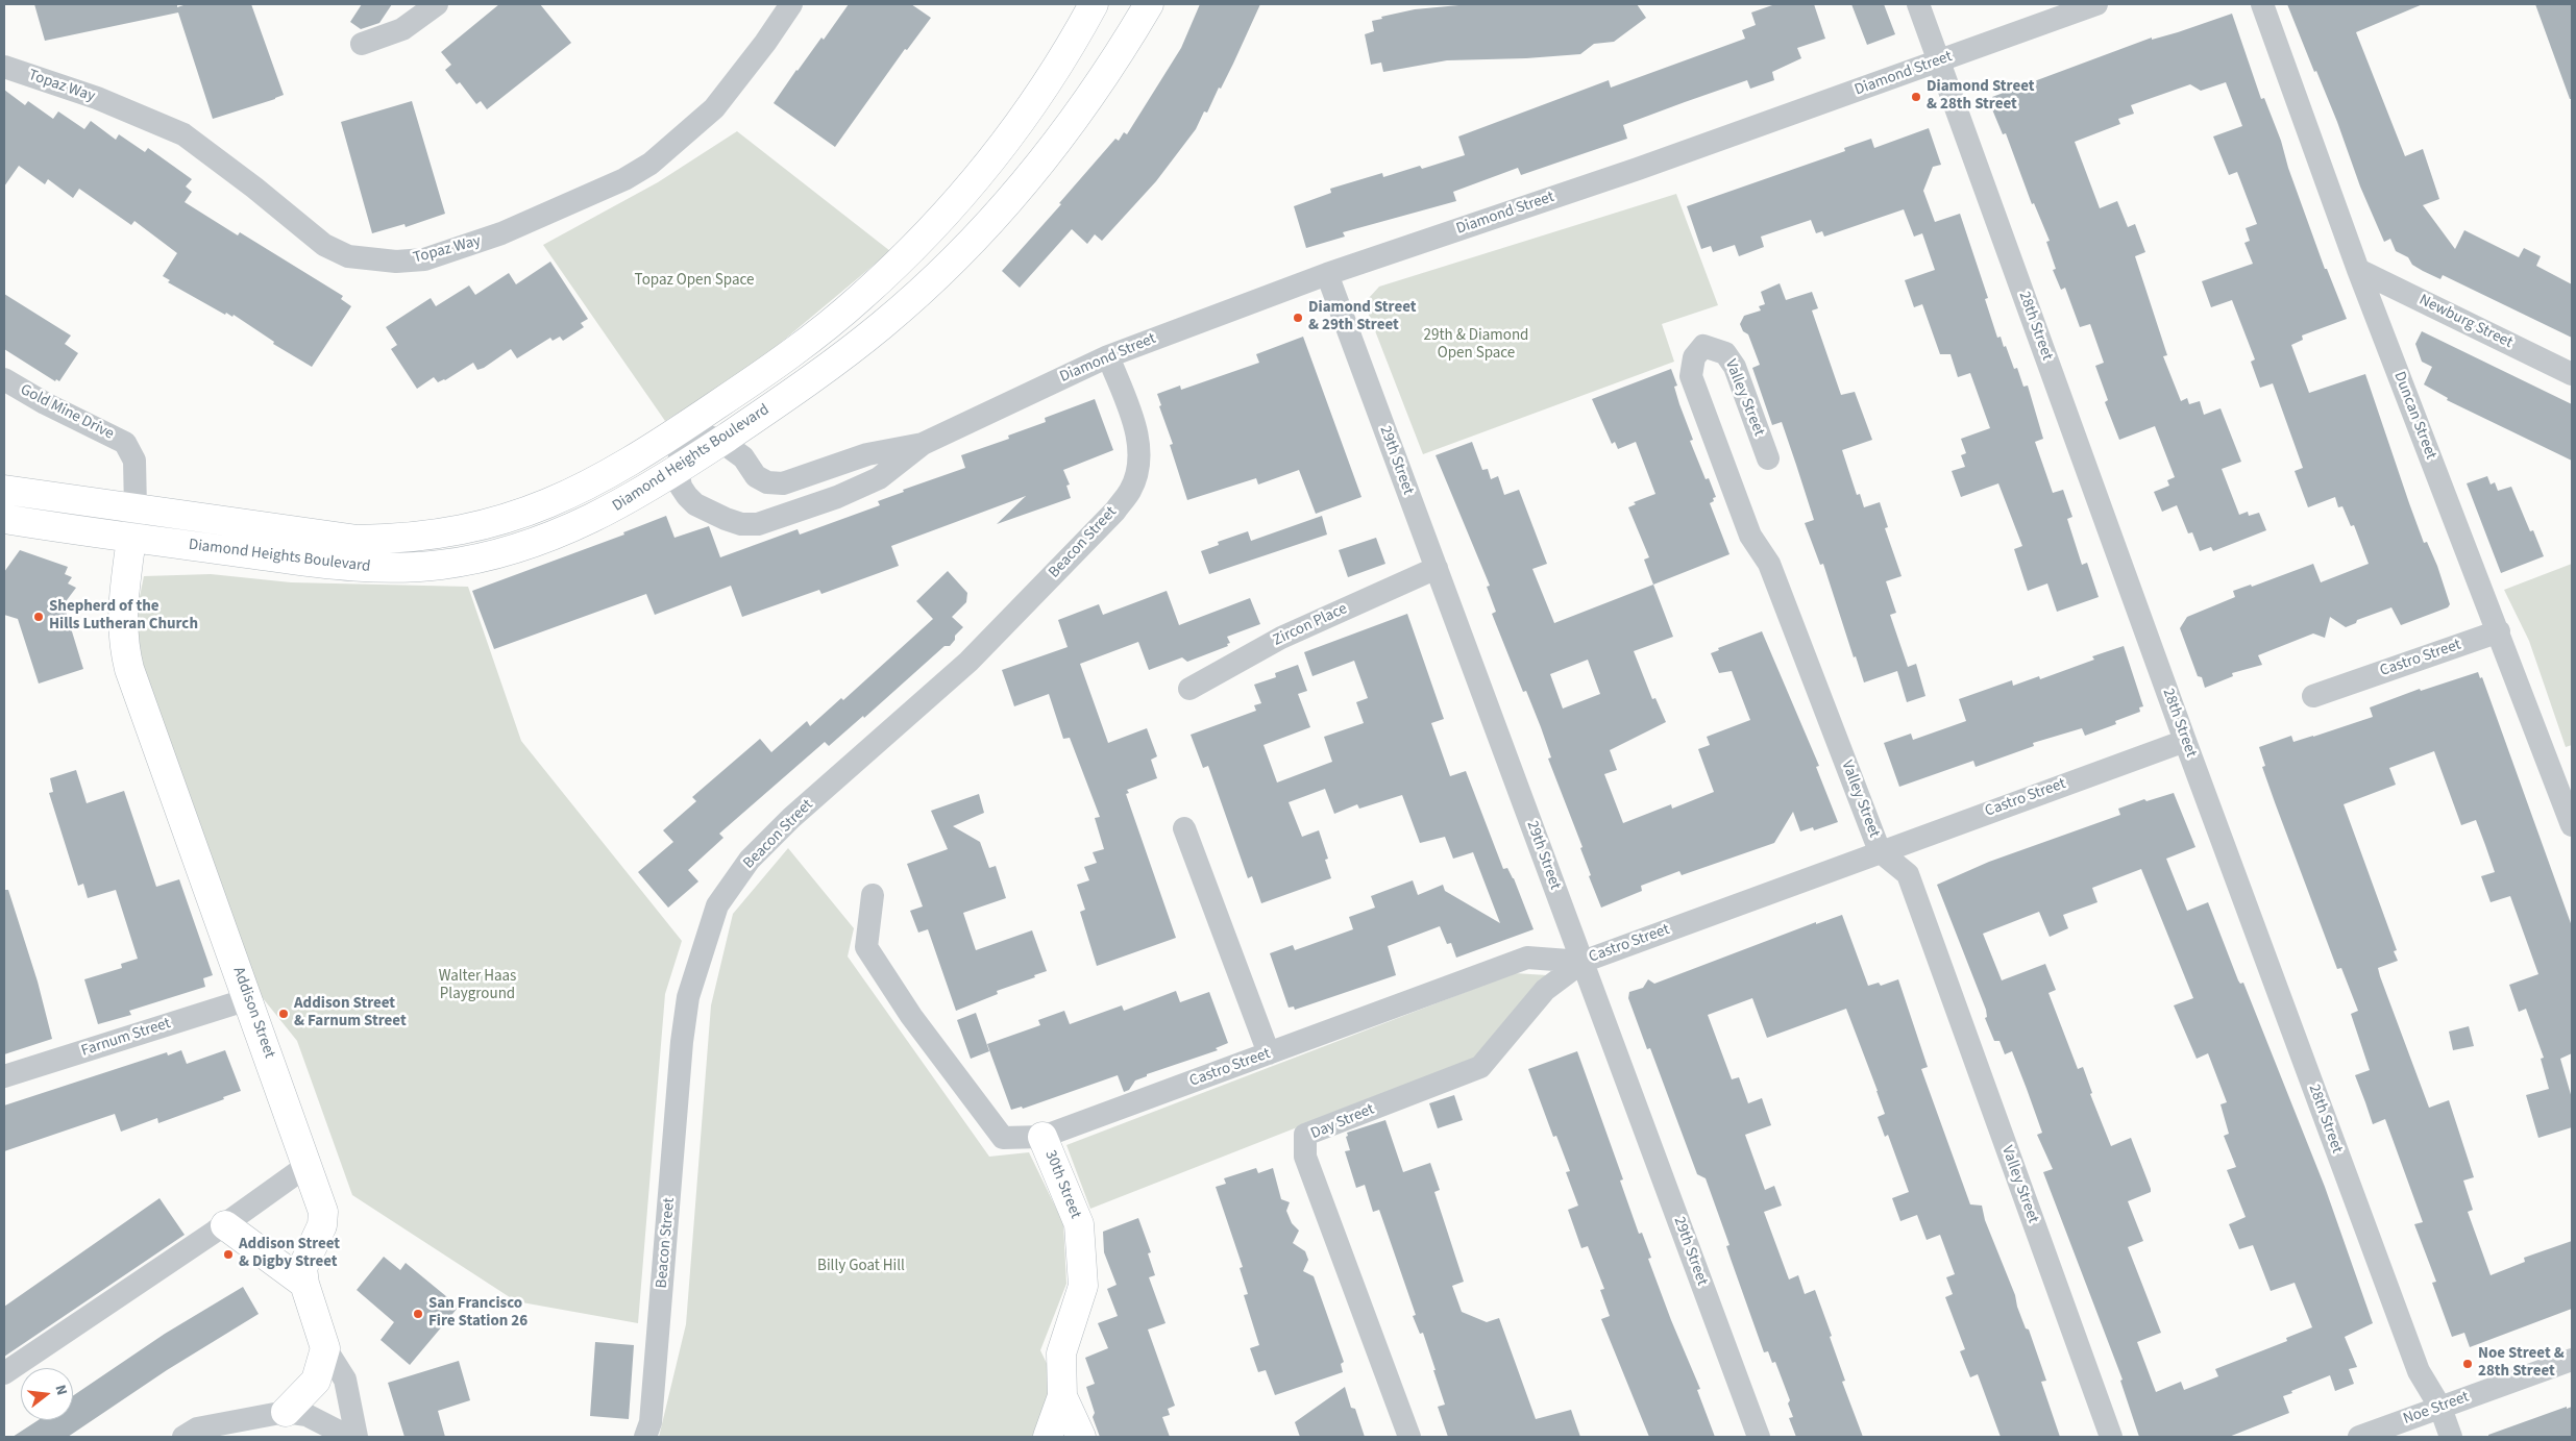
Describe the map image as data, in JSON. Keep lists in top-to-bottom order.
{
  "streets": {
    "main road": ["Diamond Heights Boulevard", "Addison Street", "30th Street"],
    "street": [
      "Diamond Street",
      "Topaz Way",
      "Newburg Street",
      "28th Street",
      "Valley Street",
      "Gold Mine Drive",
      "Duncan Street",
      "29th Street",
      "Beacon Street",
      "Zircon Place",
      "Castro Street",
      "Farnum Street",
      "Day Street",
      "Noe Street"
    ]
  },
  "crossings": [
    ["Diamond Street", "28th Street"],
    ["Diamond Street", "Diamond Heights Boulevard"],
    ["Diamond Street", "29th Street"],
    ["Diamond Street", "Beacon Street"],
    ["Newburg Street", "Duncan Street"],
    ["28th Street", "Castro Street"],
    ["28th Street", "Noe Street"],
    ["Valley Street", "Castro Street"],
    ["Gold Mine Drive", "Diamond Heights Boulevard"],
    ["Gold Mine Drive", "Addison Street"],
    ["Duncan Street", "Castro Street"],
    ["Diamond Heights Boulevard", "Addison Street"],
    ["29th Street", "Zircon Place"],
    ["29th Street", "Castro Street"],
    ["29th Street", "Day Street"],
    ["Castro Street", "Day Street"],
    ["Castro Street", "30th Street"],
    ["Addison Street", "Farnum Street"]
  ],
  "parks": [
    "Topaz Open Space",
    "29th & Diamond Open Space",
    "Walter Haas Playground",
    "Billy Goat Hill"
  ],
  "places": [
    "Diamond Street & 28th Street",
    "Diamond Street & 29th Street",
    "Shepherd of the Hills Lutheran Church",
    "Addison Street & Farnum Street",
    "Addison Street & Digby Street",
    "San Francisco Fire Station 26",
    "Noe Street & 28th Street"
  ],
  "north": "right"
}
